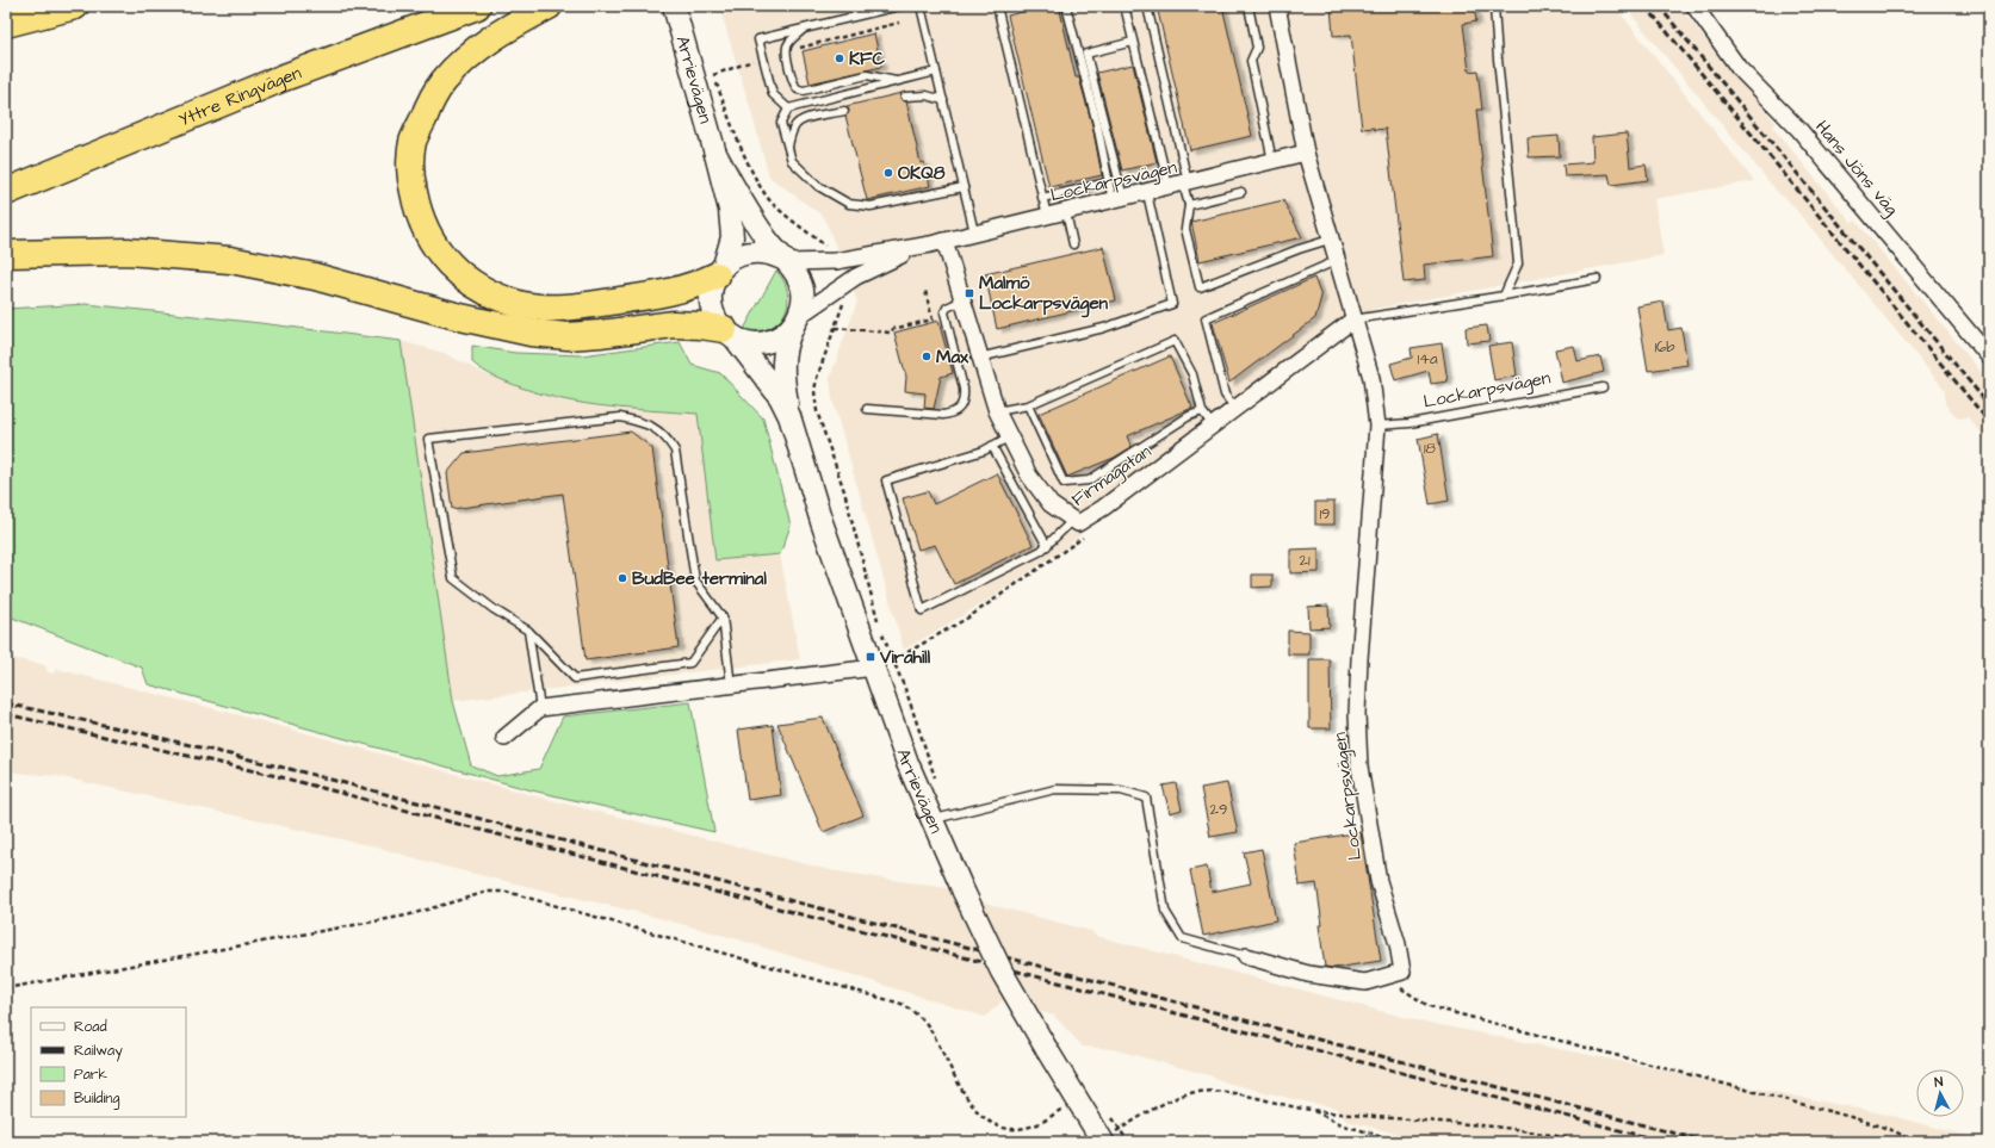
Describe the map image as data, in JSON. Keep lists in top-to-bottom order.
{
  "streets": {
    "highway": ["Yttre Ringvägen"],
    "main road": ["Arrievägen"],
    "street": ["Hans Jöns väg", "Lockarpsvägen", "Firmagatan"]
  },
  "crossings": [
    ["Arrievägen", "Lockarpsvägen"],
    ["Lockarpsvägen", "Firmagatan"]
  ],
  "places": {
    "other": [
      "KFC",
      "OKQ8",
      "Max",
      "BudBee terminal"
    ],
    "transit": ["Malmö Lockarpsvägen", "Virahill"]
  },
  "house_numbers": [
    "16b",
    "14a",
    "18",
    "19",
    "21",
    "29"
  ],
  "legend": [
    "Road",
    "Railway",
    "Park",
    "Building"
  ],
  "north": "top"
}
